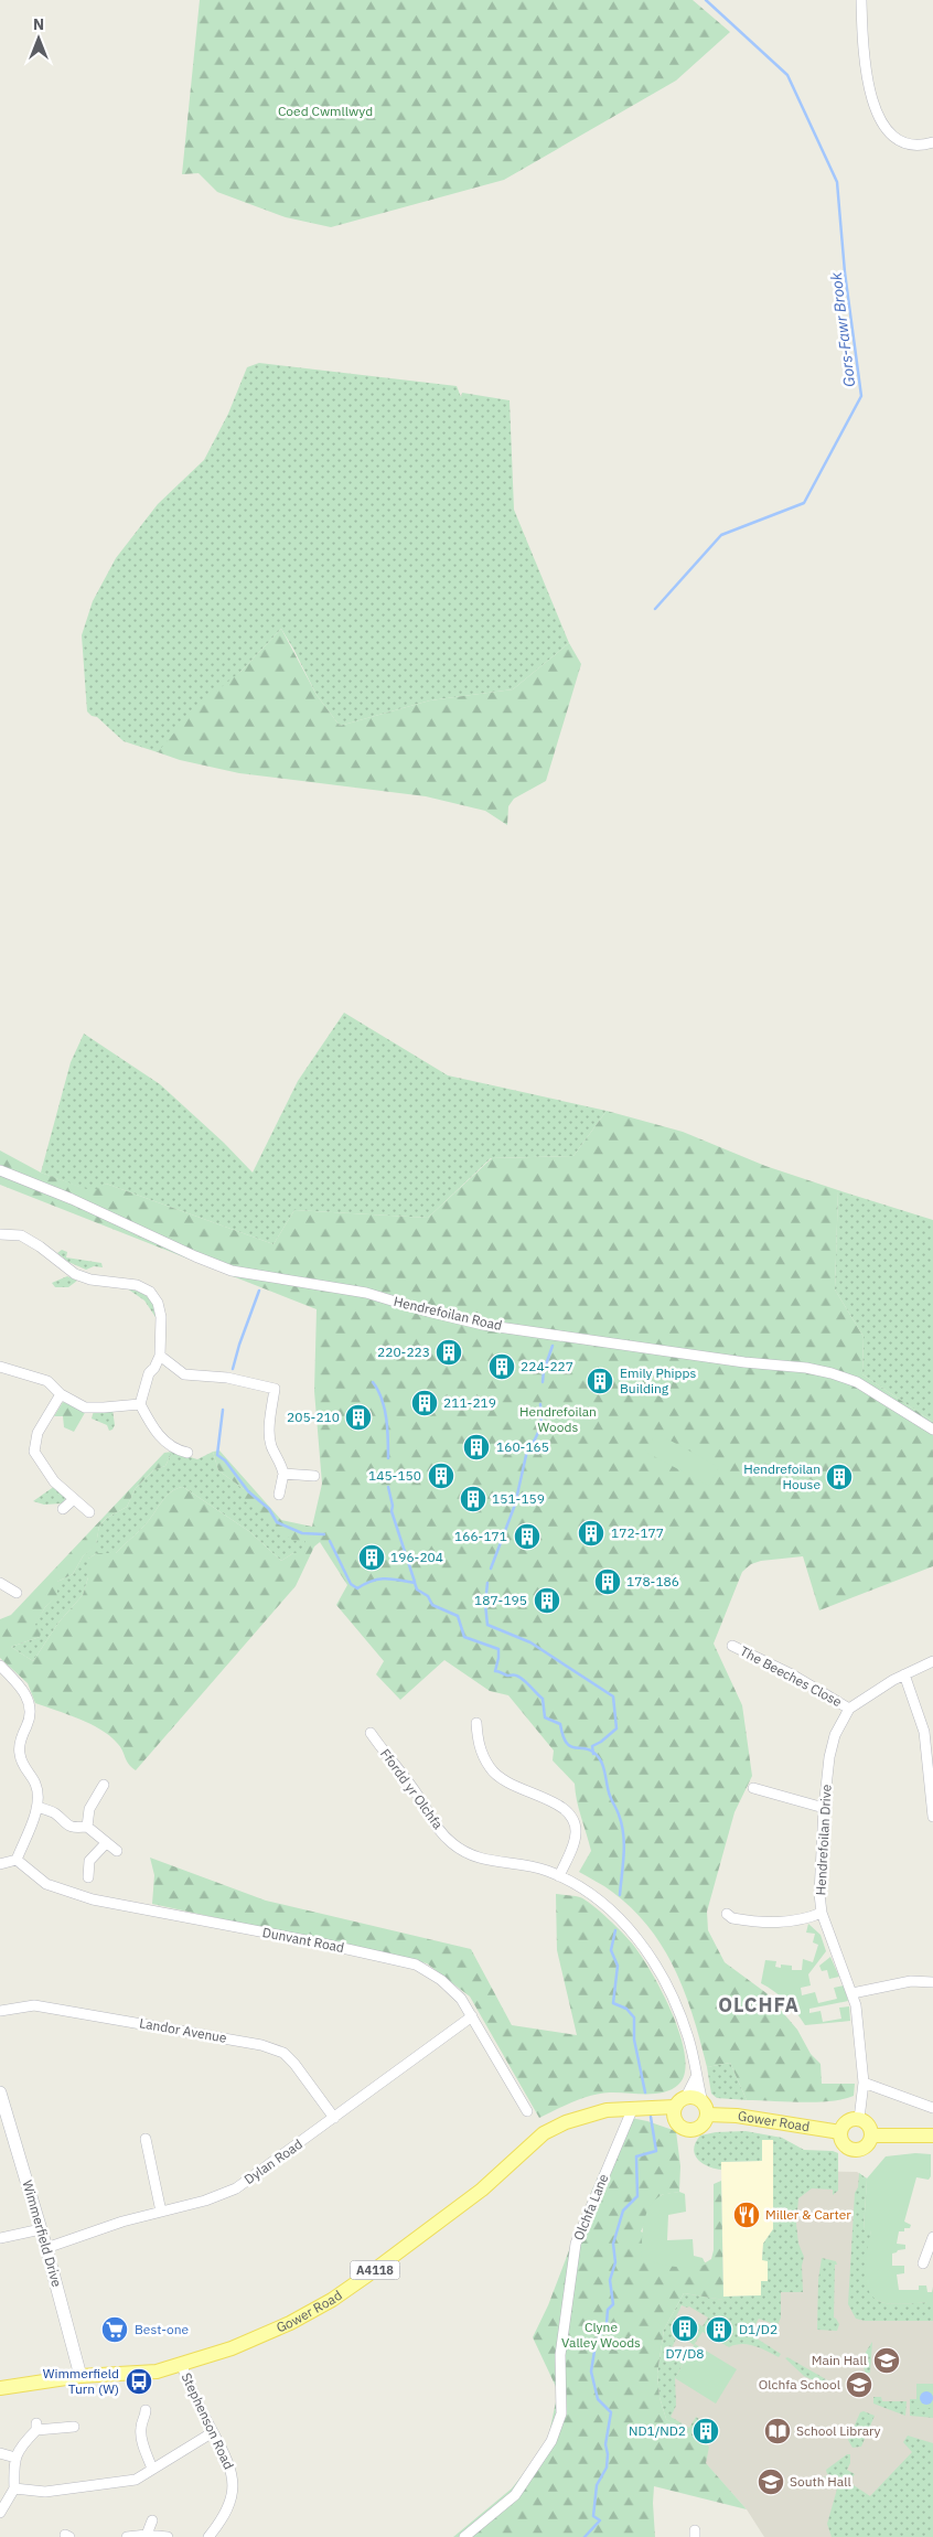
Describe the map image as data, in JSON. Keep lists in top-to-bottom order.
{
  "streets": {
    "main road": ["Gower Road", "A4118"],
    "street": [
      "Hendrefoilan Road",
      "The Beeches Close",
      "Ffordd yr Olchfa",
      "Hendrefoilan Drive",
      "Dunvant Road",
      "Landor Avenue",
      "Dylan Road",
      "Olchfa Lane",
      "Wimmerfield Drive",
      "Stephenson Road"
    ]
  },
  "crossings": [
    ["The Beeches Close", "Hendrefoilan Drive"],
    ["Ffordd yr Olchfa", "Gower Road"],
    ["Hendrefoilan Drive", "Gower Road"],
    ["Dunvant Road", "Dylan Road"],
    ["Landor Avenue", "Dylan Road"],
    ["Gower Road", "Olchfa Lane"],
    ["Gower Road", "Wimmerfield Drive"],
    ["Gower Road", "Stephenson Road"],
    ["Dylan Road", "Wimmerfield Drive"]
  ],
  "districts": ["OLCHFA"],
  "water": ["Gors-Fawr Brook"],
  "parks": ["Coed Cwmllwyd", "Hendrefoilan Woods", "Clyne Valley Woods"],
  "places": {
    "building": [
      "220-223",
      "224-227",
      "Emily Phipps Building",
      "211-219",
      "205-210",
      "160-165",
      "145-150",
      "Hendrefoilan House",
      "151-159",
      "172-177",
      "166-171",
      "196-204",
      "178-186",
      "187-195",
      "D7/D8",
      "D1/D2",
      "ND1/ND2"
    ],
    "restaurant": ["Miller & Carter"],
    "supermarket": ["Best-one"],
    "school or university": ["Main Hall", "Olchfa School", "South Hall"],
    "bus stop": ["Wimmerfield Turn (W)"],
    "library": ["School Library"]
  },
  "north": "top"
}
